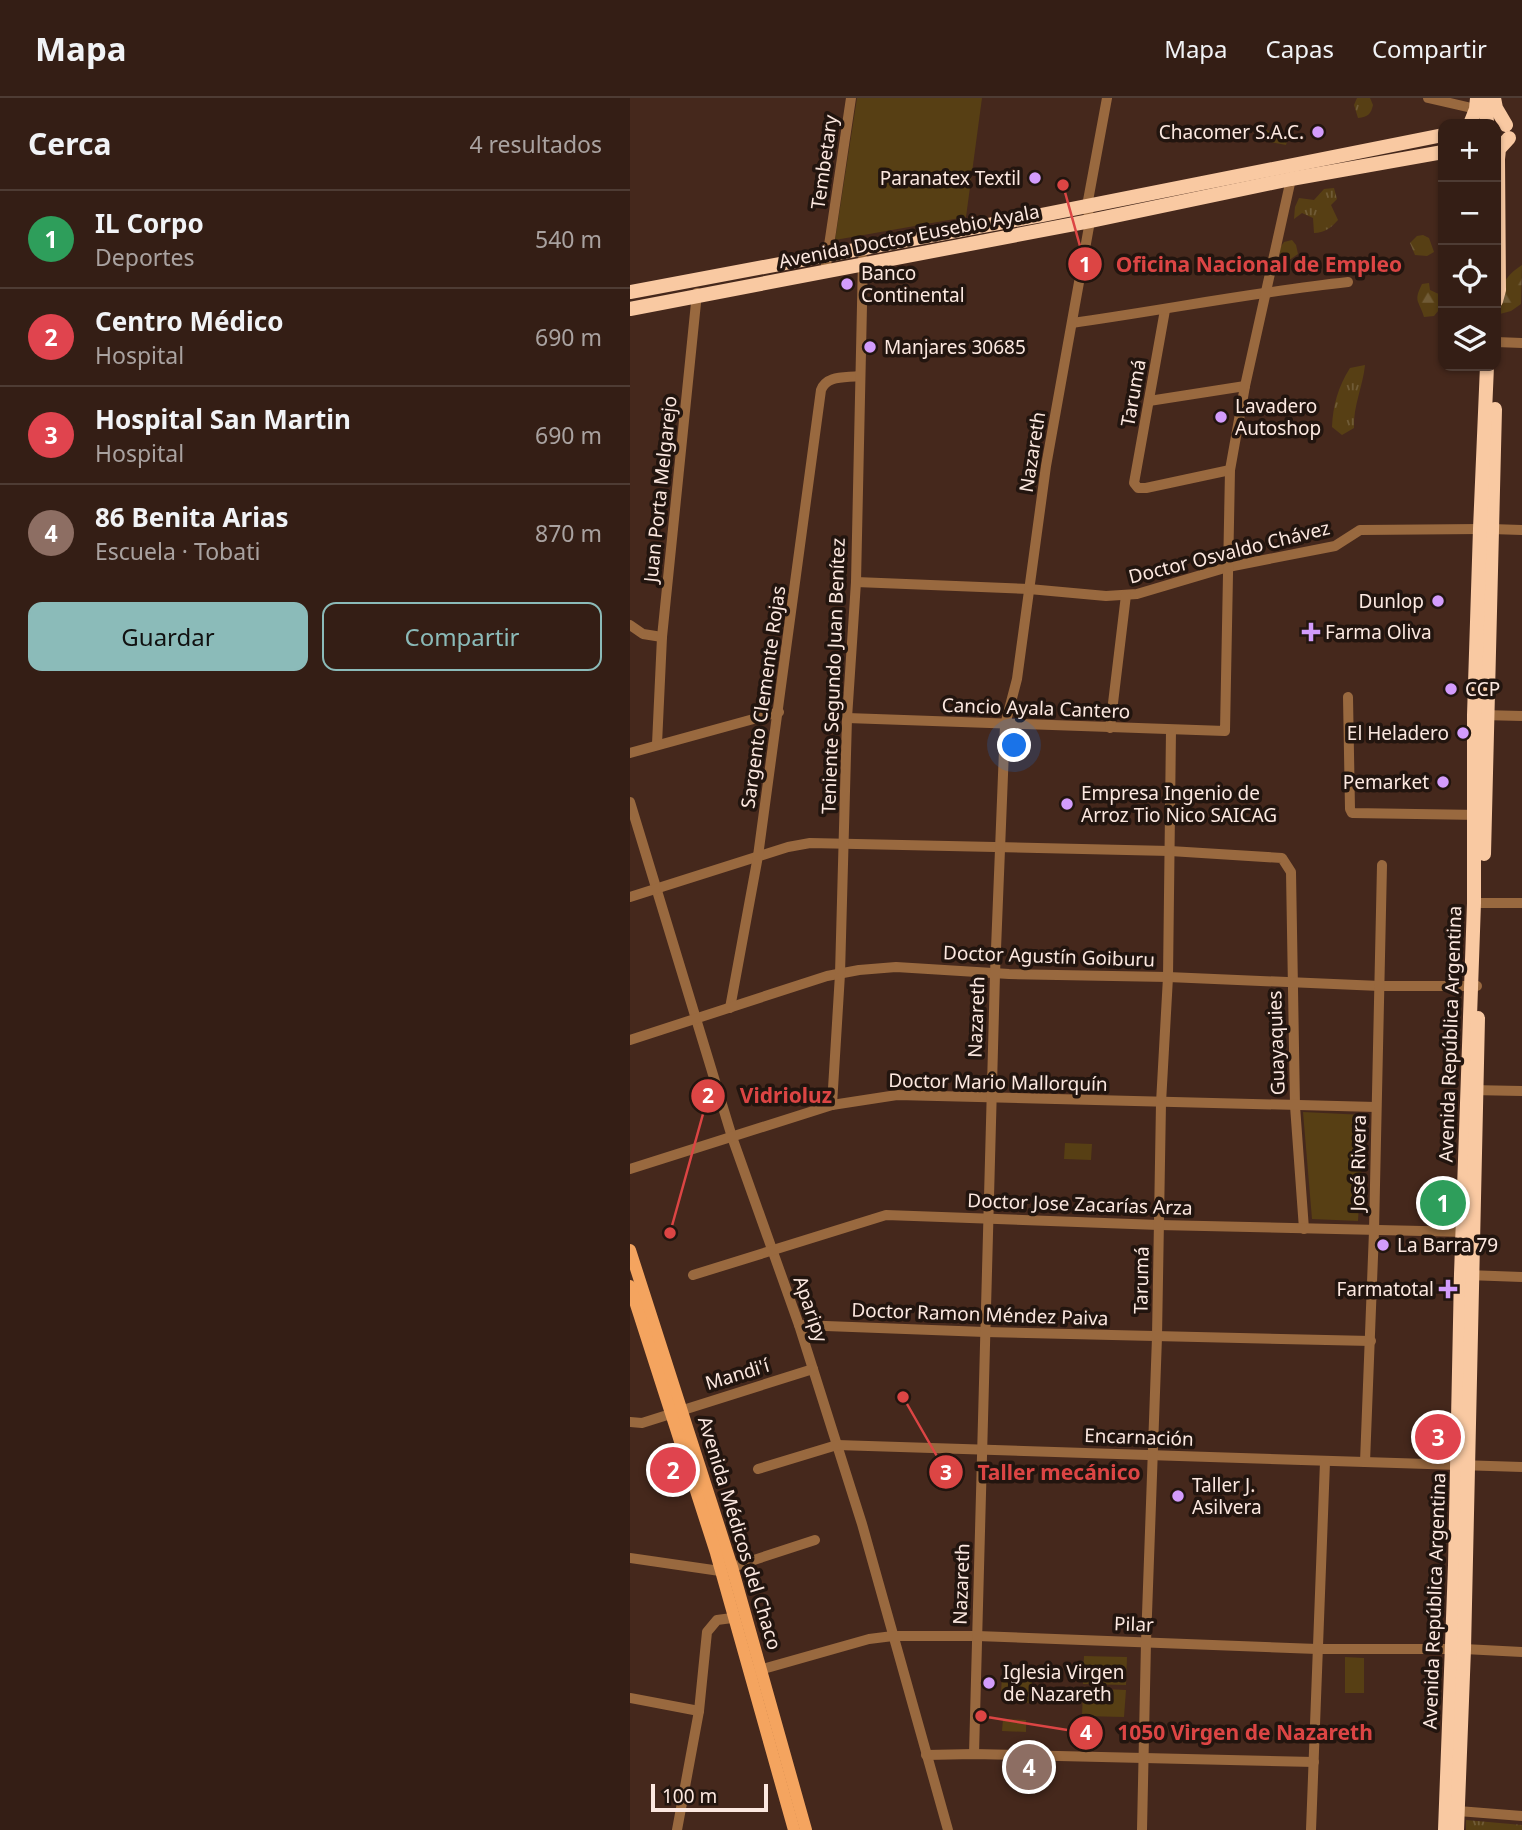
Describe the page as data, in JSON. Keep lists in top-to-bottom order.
{
  "streets": {
    "highway": ["Avenida Doctor Eusebio Ayala", "Avenida República Argentina"],
    "main road": ["Avenida Médicos del Chaco"],
    "street": [
      "Tembetary",
      "Tarumá",
      "Nazareth",
      "Juan Porta Melgarejo",
      "Doctor Osvaldo Chávez",
      "Teniente Segundo Juan Benítez",
      "Sargento Clemente Rojas",
      "Cancio Ayala Cantero",
      "Doctor Agustín Goiburu",
      "Guayaquies",
      "Doctor Mario Mallorquín",
      "José Rivera",
      "Doctor Jose Zacarías Arza",
      "Aparipy",
      "Doctor Ramon Méndez Paiva",
      "Mandi'í",
      "Encarnación",
      "Pilar"
    ]
  },
  "crossings": [
    ["Tembetary", "Avenida Doctor Eusebio Ayala"],
    ["Avenida Doctor Eusebio Ayala", "Nazareth"],
    ["Avenida Doctor Eusebio Ayala", "Juan Porta Melgarejo"],
    ["Avenida Doctor Eusebio Ayala", "Teniente Segundo Juan Benítez"],
    ["Tarumá", "Cancio Ayala Cantero"],
    ["Tarumá", "Doctor Agustín Goiburu"],
    ["Tarumá", "Guayaquies"],
    ["Tarumá", "Doctor Mario Mallorquín"],
    ["Tarumá", "Doctor Jose Zacarías Arza"],
    ["Tarumá", "Doctor Ramon Méndez Paiva"],
    ["Tarumá", "Encarnación"],
    ["Tarumá", "Pilar"],
    ["Nazareth", "Doctor Osvaldo Chávez"],
    ["Nazareth", "Cancio Ayala Cantero"],
    ["Nazareth", "Doctor Agustín Goiburu"],
    ["Nazareth", "Doctor Mario Mallorquín"],
    ["Nazareth", "Doctor Jose Zacarías Arza"],
    ["Nazareth", "Doctor Ramon Méndez Paiva"],
    ["Nazareth", "Encarnación"],
    ["Nazareth", "Pilar"],
    ["Doctor Osvaldo Chávez", "Teniente Segundo Juan Benítez"],
    ["Doctor Osvaldo Chávez", "Cancio Ayala Cantero"],
    ["Doctor Osvaldo Chávez", "Avenida República Argentina"],
    ["Teniente Segundo Juan Benítez", "Sargento Clemente Rojas"],
    ["Teniente Segundo Juan Benítez", "Cancio Ayala Cantero"],
    ["Teniente Segundo Juan Benítez", "Doctor Agustín Goiburu"],
    ["Teniente Segundo Juan Benítez", "Doctor Mario Mallorquín"],
    ["Sargento Clemente Rojas", "Doctor Agustín Goiburu"],
    ["Doctor Agustín Goiburu", "Avenida República Argentina"],
    ["Doctor Agustín Goiburu", "Guayaquies"],
    ["Doctor Agustín Goiburu", "José Rivera"],
    ["Doctor Agustín Goiburu", "Aparipy"],
    ["Avenida República Argentina", "Doctor Jose Zacarías Arza"],
    ["Avenida República Argentina", "Encarnación"],
    ["Avenida República Argentina", "Pilar"],
    ["Guayaquies", "Doctor Mario Mallorquín"],
    ["Guayaquies", "Doctor Jose Zacarías Arza"],
    ["Doctor Mario Mallorquín", "José Rivera"],
    ["Doctor Mario Mallorquín", "Aparipy"],
    ["José Rivera", "Doctor Jose Zacarías Arza"],
    ["José Rivera", "Doctor Ramon Méndez Paiva"],
    ["José Rivera", "Encarnación"],
    ["Doctor Jose Zacarías Arza", "Aparipy"],
    ["Aparipy", "Doctor Ramon Méndez Paiva"],
    ["Aparipy", "Mandi'í"],
    ["Aparipy", "Encarnación"],
    ["Aparipy", "Pilar"],
    ["Mandi'í", "Avenida Médicos del Chaco"],
    ["Avenida Médicos del Chaco", "Pilar"]
  ],
  "places": {
    "other": [
      "Chacomer S.A.C.",
      "Paranatex Textil",
      "Oficina Nacional de Empleo",
      "Banco Continental",
      "Manjares 30685",
      "Lavadero Autoshop",
      "Dunlop",
      "CCP",
      "El Heladero",
      "Pemarket",
      "Empresa Ingenio de Arroz Tio Nico SAICAG",
      "Vidrioluz",
      "La Barra 79",
      "Taller mecánico",
      "Taller J. Asilvera",
      "Iglesia Virgen de Nazareth",
      "1050 Virgen de Nazareth"
    ],
    "health": ["Farma Oliva", "Farmatotal"]
  },
  "scale_bar": "100 m",
  "page": {
    "header": "Mapa",
    "nav": ["Mapa", "Capas", "Compartir"],
    "heading": ["Cerca", "4 resultados"],
    "map_buttons": ["+", "−"],
    "list": [
      {
        "mark": "1",
        "name": "IL Corpo",
        "note": "Deportes",
        "value": "540 m"
      },
      {
        "mark": "2",
        "name": "Centro Médico",
        "note": "Hospital",
        "value": "690 m"
      },
      {
        "mark": "3",
        "name": "Hospital San Martin",
        "note": "Hospital",
        "value": "690 m"
      },
      {
        "mark": "4",
        "name": "86 Benita Arias",
        "note": "Escuela · Tobati",
        "value": "870 m"
      }
    ],
    "buttons": ["Guardar", "Compartir"],
    "pins": [
      "1",
      "3",
      "2",
      "4"
    ],
    "scale": "100 m"
  }
}
